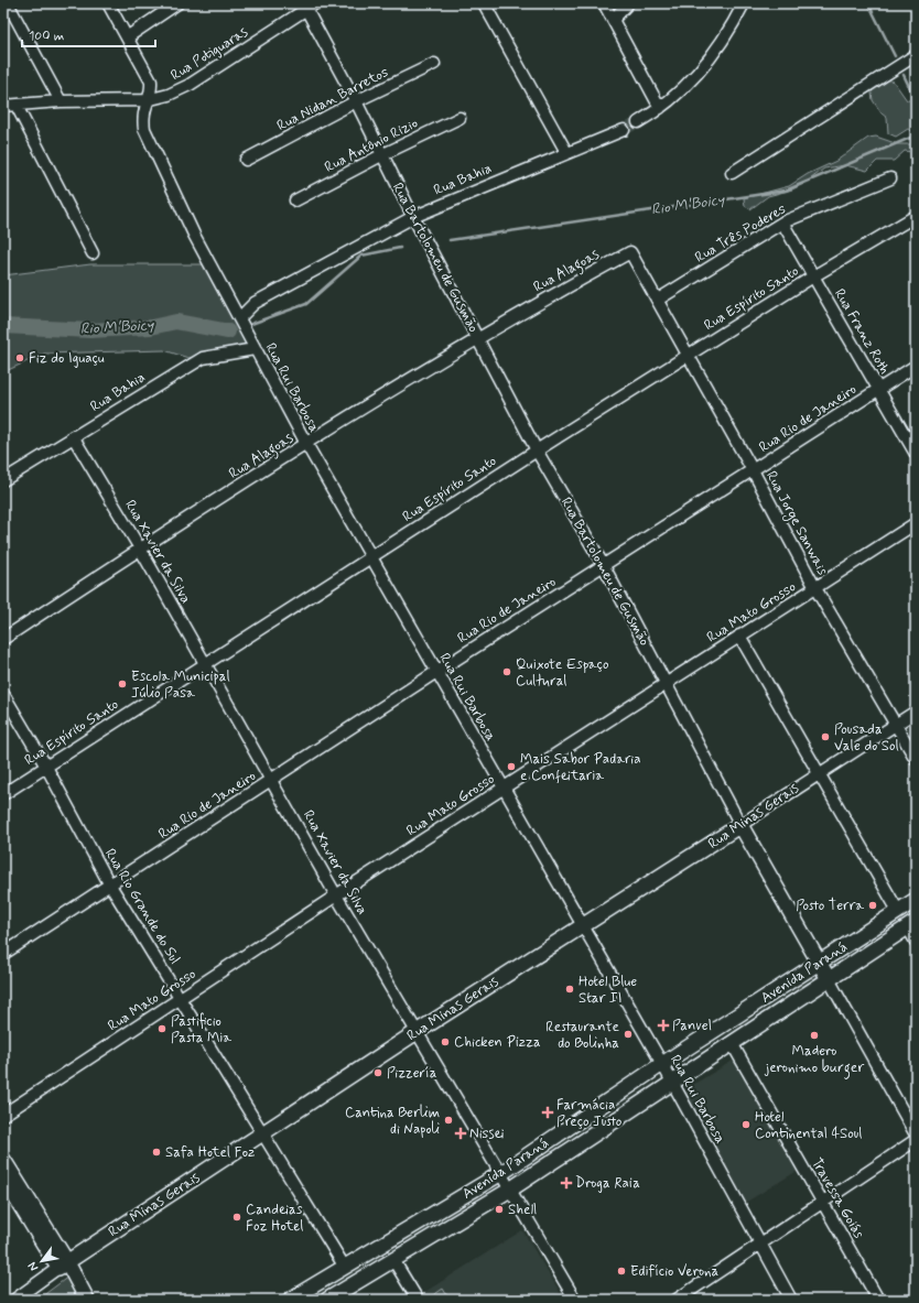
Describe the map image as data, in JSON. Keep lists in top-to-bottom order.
{
  "streets": {
    "main road": ["Rua Bartolomeu de Gusmão", "Rua Minas Gerais", "Avenida Paraná"],
    "street": [
      "Rua Potiguaras",
      "Rua Nidan Barretos",
      "Rua Antônio Rizio",
      "Rua Bahia",
      "Rua Três Poderes",
      "Rua Alagoas",
      "Rua Espírito Santo",
      "Rua Franz Roth",
      "Rua Rui Barbosa",
      "Rua Rio de Janeiro",
      "Rua Jorge Sanwais",
      "Rua Xavier da Silva",
      "Rua Mato Grosso",
      "Rua Rio Grande do Sul",
      "Travessa Goiás"
    ]
  },
  "crossings": [
    ["Rua Potiguaras", "Rua Bartolomeu de Gusmão"],
    ["Rua Potiguaras", "Rua Rui Barbosa"],
    ["Rua Nidan Barretos", "Rua Bartolomeu de Gusmão"],
    ["Rua Antônio Rizio", "Rua Bartolomeu de Gusmão"],
    ["Rua Bahia", "Rua Bartolomeu de Gusmão"],
    ["Rua Bahia", "Rua Rui Barbosa"],
    ["Rua Bahia", "Rua Xavier da Silva"],
    ["Rua Três Poderes", "Rua Franz Roth"],
    ["Rua Três Poderes", "Rua Jorge Sanwais"],
    ["Rua Bartolomeu de Gusmão", "Rua Alagoas"],
    ["Rua Bartolomeu de Gusmão", "Rua Espírito Santo"],
    ["Rua Bartolomeu de Gusmão", "Rua Rio de Janeiro"],
    ["Rua Bartolomeu de Gusmão", "Rua Mato Grosso"],
    ["Rua Bartolomeu de Gusmão", "Rua Minas Gerais"],
    ["Rua Bartolomeu de Gusmão", "Avenida Paraná"],
    ["Rua Alagoas", "Rua Rui Barbosa"],
    ["Rua Alagoas", "Rua Jorge Sanwais"],
    ["Rua Alagoas", "Rua Xavier da Silva"],
    ["Rua Espírito Santo", "Rua Franz Roth"],
    ["Rua Espírito Santo", "Rua Rui Barbosa"],
    ["Rua Espírito Santo", "Rua Jorge Sanwais"],
    ["Rua Espírito Santo", "Rua Xavier da Silva"],
    ["Rua Espírito Santo", "Rua Rio Grande do Sul"],
    ["Rua Franz Roth", "Rua Rio de Janeiro"],
    ["Rua Rui Barbosa", "Rua Rio de Janeiro"],
    ["Rua Rui Barbosa", "Rua Mato Grosso"],
    ["Rua Rui Barbosa", "Rua Minas Gerais"],
    ["Rua Rui Barbosa", "Avenida Paraná"],
    ["Rua Rio de Janeiro", "Rua Jorge Sanwais"],
    ["Rua Rio de Janeiro", "Rua Xavier da Silva"],
    ["Rua Rio de Janeiro", "Rua Rio Grande do Sul"],
    ["Rua Jorge Sanwais", "Rua Mato Grosso"],
    ["Rua Jorge Sanwais", "Rua Minas Gerais"],
    ["Rua Xavier da Silva", "Rua Mato Grosso"],
    ["Rua Xavier da Silva", "Rua Minas Gerais"],
    ["Rua Xavier da Silva", "Avenida Paraná"],
    ["Rua Mato Grosso", "Rua Rio Grande do Sul"],
    ["Rua Minas Gerais", "Rua Rio Grande do Sul"],
    ["Rua Rio Grande do Sul", "Avenida Paraná"],
    ["Avenida Paraná", "Travessa Goiás"]
  ],
  "water": ["Rio M'Boicy"],
  "places": {
    "other": [
      "Fiz do Iguaçu",
      "Quixote Espaço Cultural",
      "Escola Municipal Júlio Pasa",
      "Pousada Vale do Sol",
      "Mais Sabor Padaria e Confeitaria",
      "Posto Terra",
      "Hotel Blue Star II",
      "Pastificio Pasta Mia",
      "Restaurante do Bolinha",
      "Madero jeronimo burger",
      "Chicken Pizza",
      "Pizzería",
      "Cantina Berlim di Napoli",
      "Hotel Continental 4Soul",
      "Safa Hotel Foz",
      "Shell",
      "Candeias Foz Hotel",
      "Edifício Verona"
    ],
    "health": [
      "Panvel",
      "Farmácia Preço Justo",
      "Nissei",
      "Droga Raia"
    ]
  },
  "scale_bar": "100 m",
  "north": "bottom left"
}
